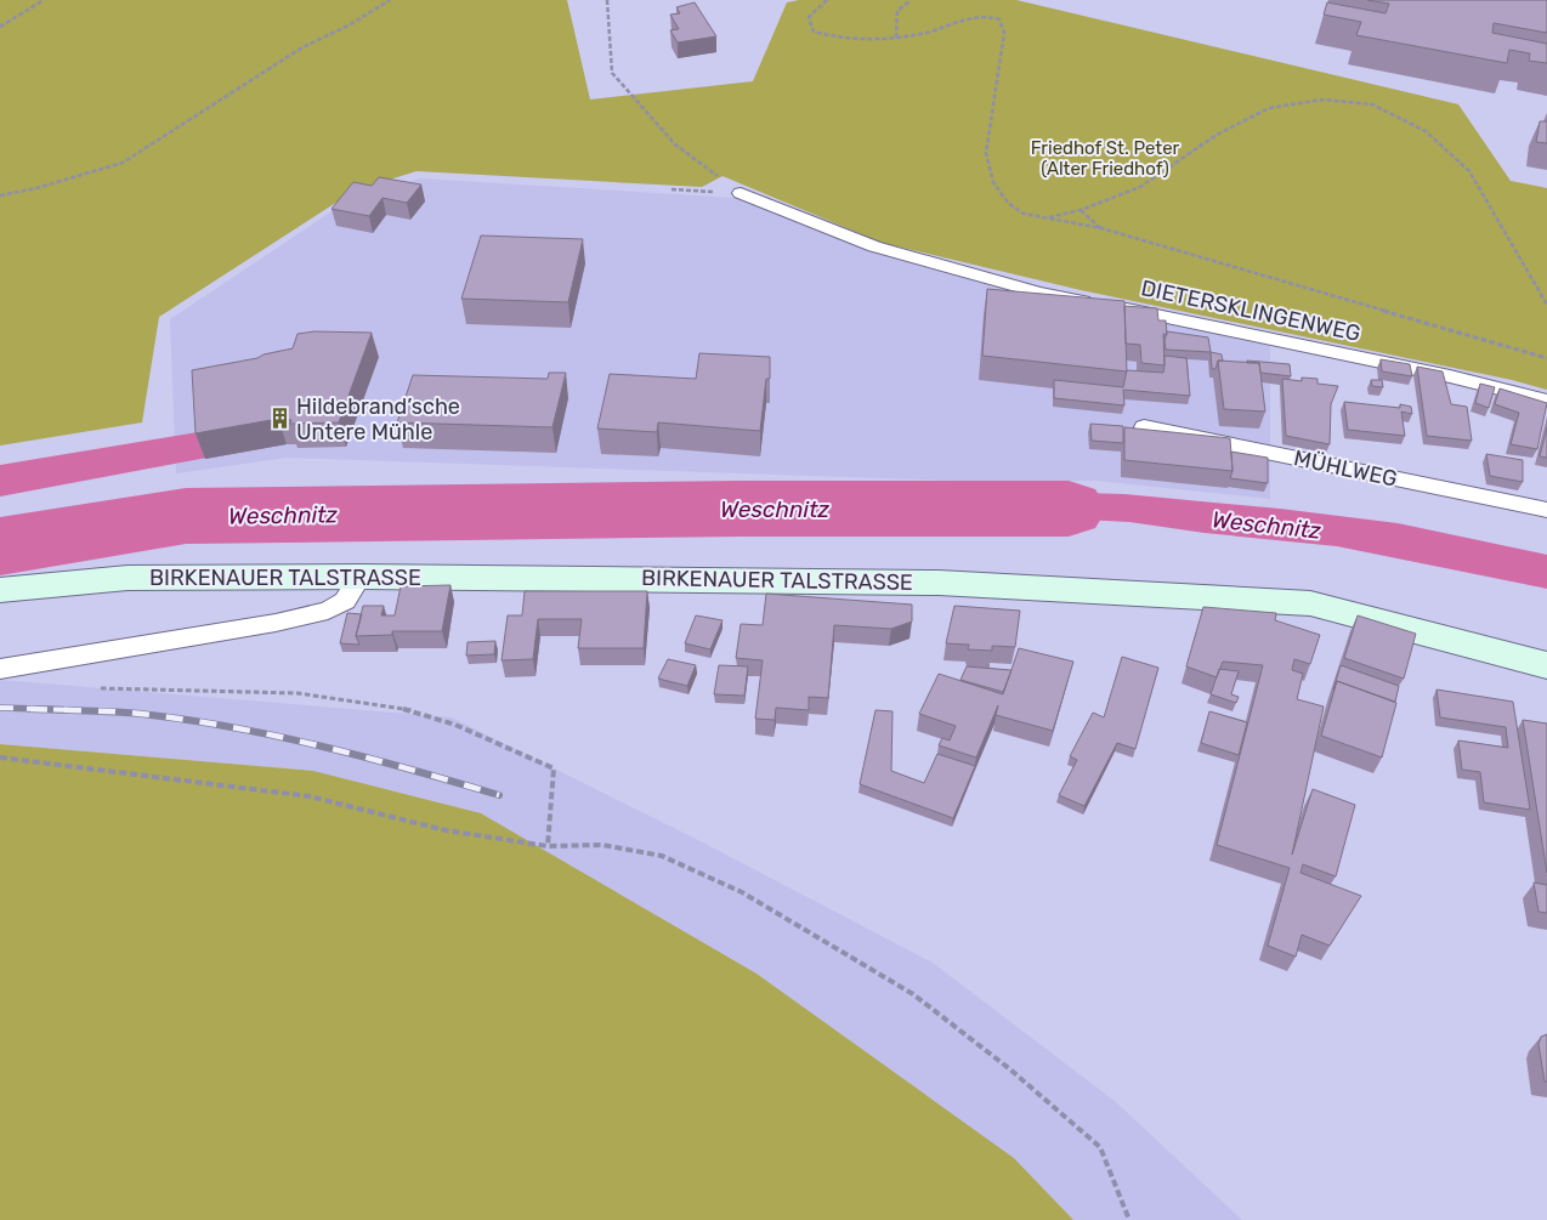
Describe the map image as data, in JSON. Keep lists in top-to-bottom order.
{
  "streets": {
    "main road": ["BIRKENAUER TALSTRASSE"],
    "lane": ["DIETERSKLINGENWEG", "MÜHLWEG"]
  },
  "water": ["Weschnitz"],
  "parks": ["Friedhof St. Peter (Alter Friedhof)"],
  "places": {
    "building": ["Hildebrand’sche Untere Mühle"]
  }
}
